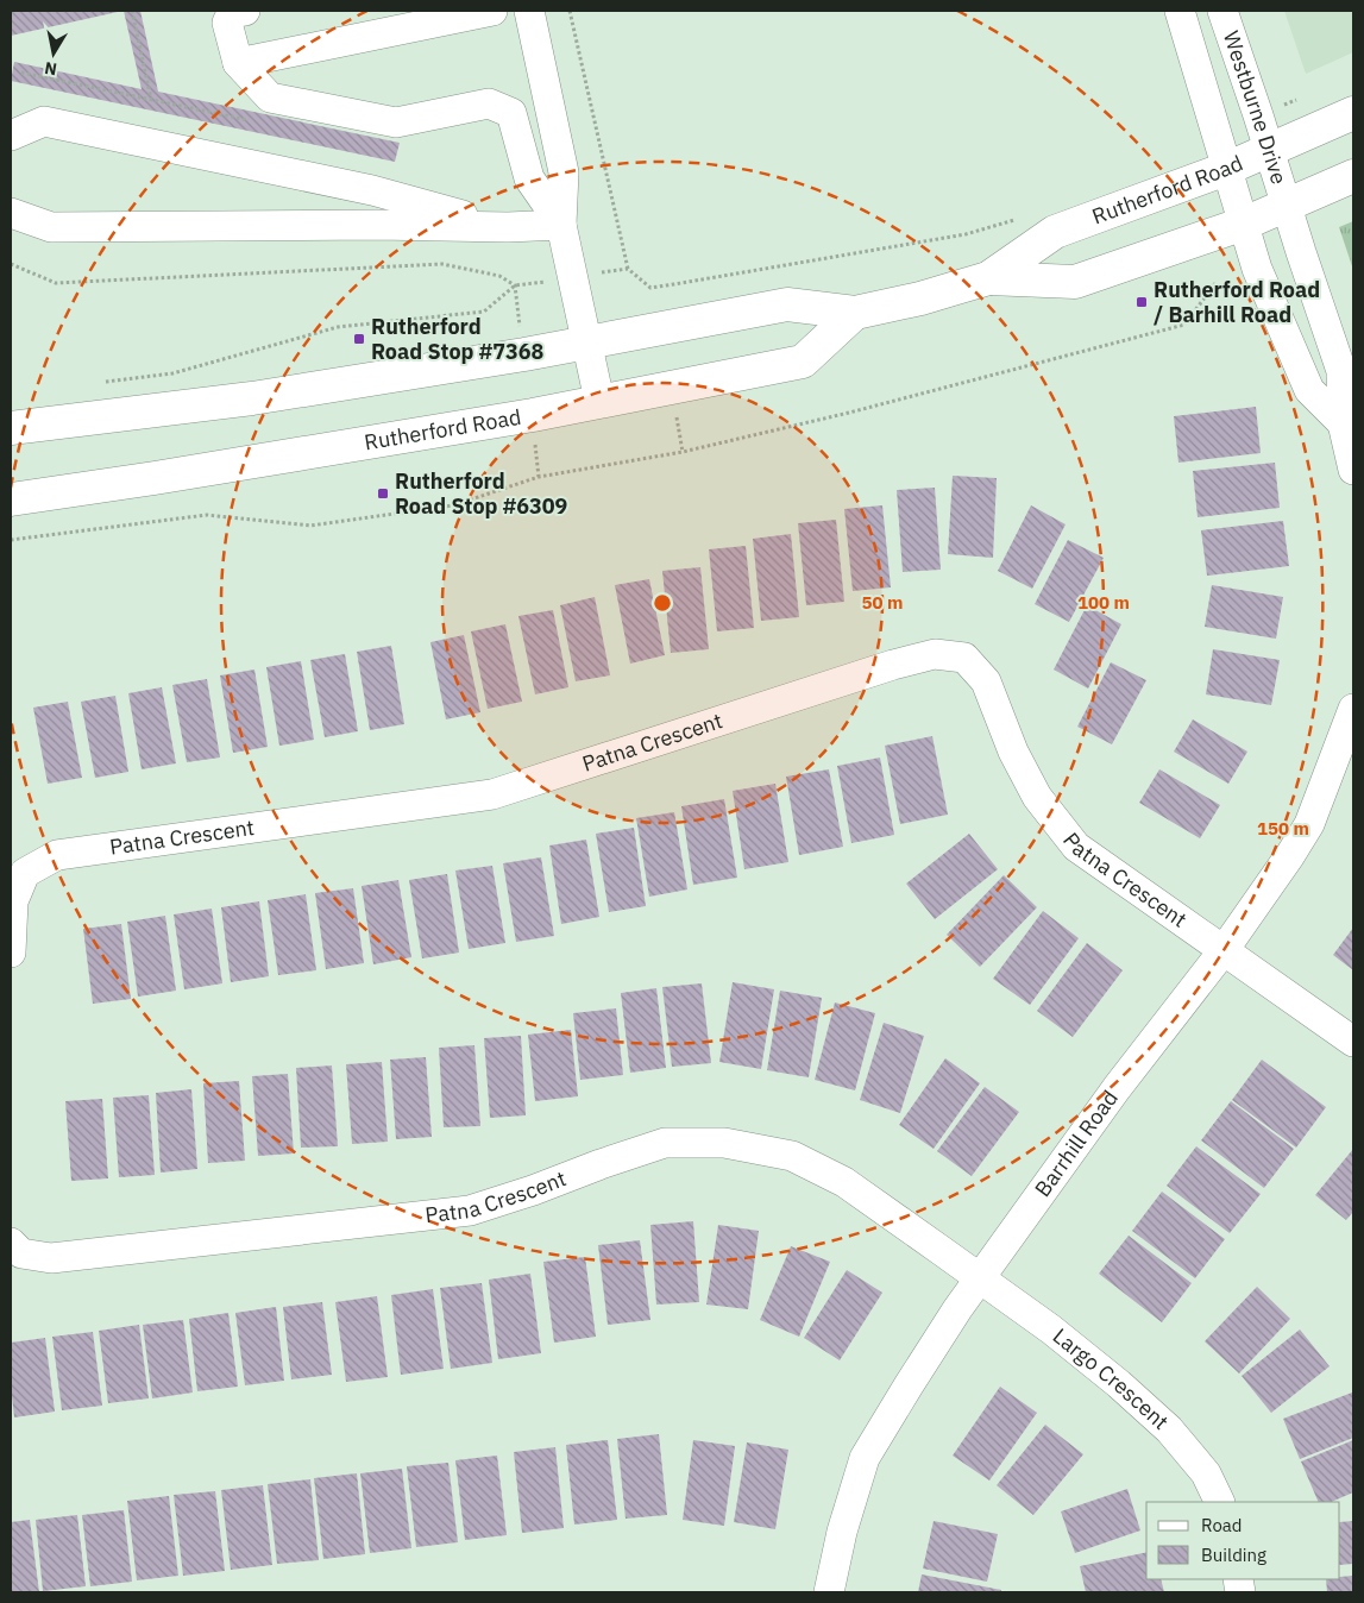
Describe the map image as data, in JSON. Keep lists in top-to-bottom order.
{
  "streets": {
    "main road": ["Rutherford Road"],
    "street": [
      "Westburne Drive",
      "Patna Crescent",
      "Barrhill Road",
      "Largo Crescent"
    ]
  },
  "crossings": [
    ["Westburne Drive", "Rutherford Road"],
    ["Patna Crescent", "Barrhill Road"],
    ["Patna Crescent", "Largo Crescent"],
    ["Barrhill Road", "Largo Crescent"]
  ],
  "places": {
    "transit": ["Rutherford Road / Barhill Road", "Rutherford Road Stop #7368", "Rutherford Road Stop #6309"]
  },
  "legend": ["Road", "Building"],
  "north": "bottom",
  "rings": ["50 m", "100 m", "150 m"]
}
